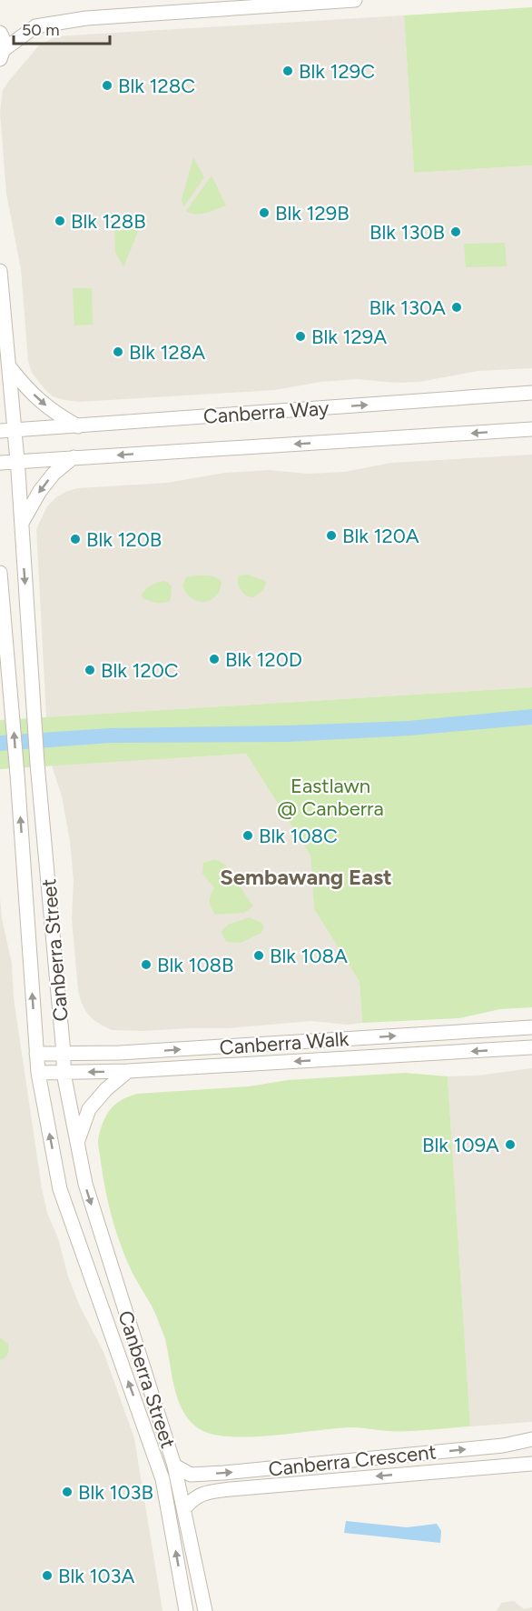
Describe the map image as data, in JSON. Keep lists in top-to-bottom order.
{
  "streets": {
    "street": [
      "Canberra Way",
      "Canberra Street",
      "Canberra Walk",
      "Canberra Crescent"
    ]
  },
  "crossings": [
    ["Canberra Way", "Canberra Street"],
    ["Canberra Street", "Canberra Walk"],
    ["Canberra Street", "Canberra Crescent"]
  ],
  "districts": ["Sembawang East"],
  "parks": ["Eastlawn @ Canberra"],
  "places": [
    "Blk 129C",
    "Blk 128C",
    "Blk 129B",
    "Blk 128B",
    "Blk 130B",
    "Blk 130A",
    "Blk 129A",
    "Blk 128A",
    "Blk 120A",
    "Blk 120B",
    "Blk 120D",
    "Blk 120C",
    "Blk 108C",
    "Blk 108A",
    "Blk 108B",
    "Blk 109A",
    "Blk 103B",
    "Blk 103A"
  ],
  "scale_bar": "50 m"
}
